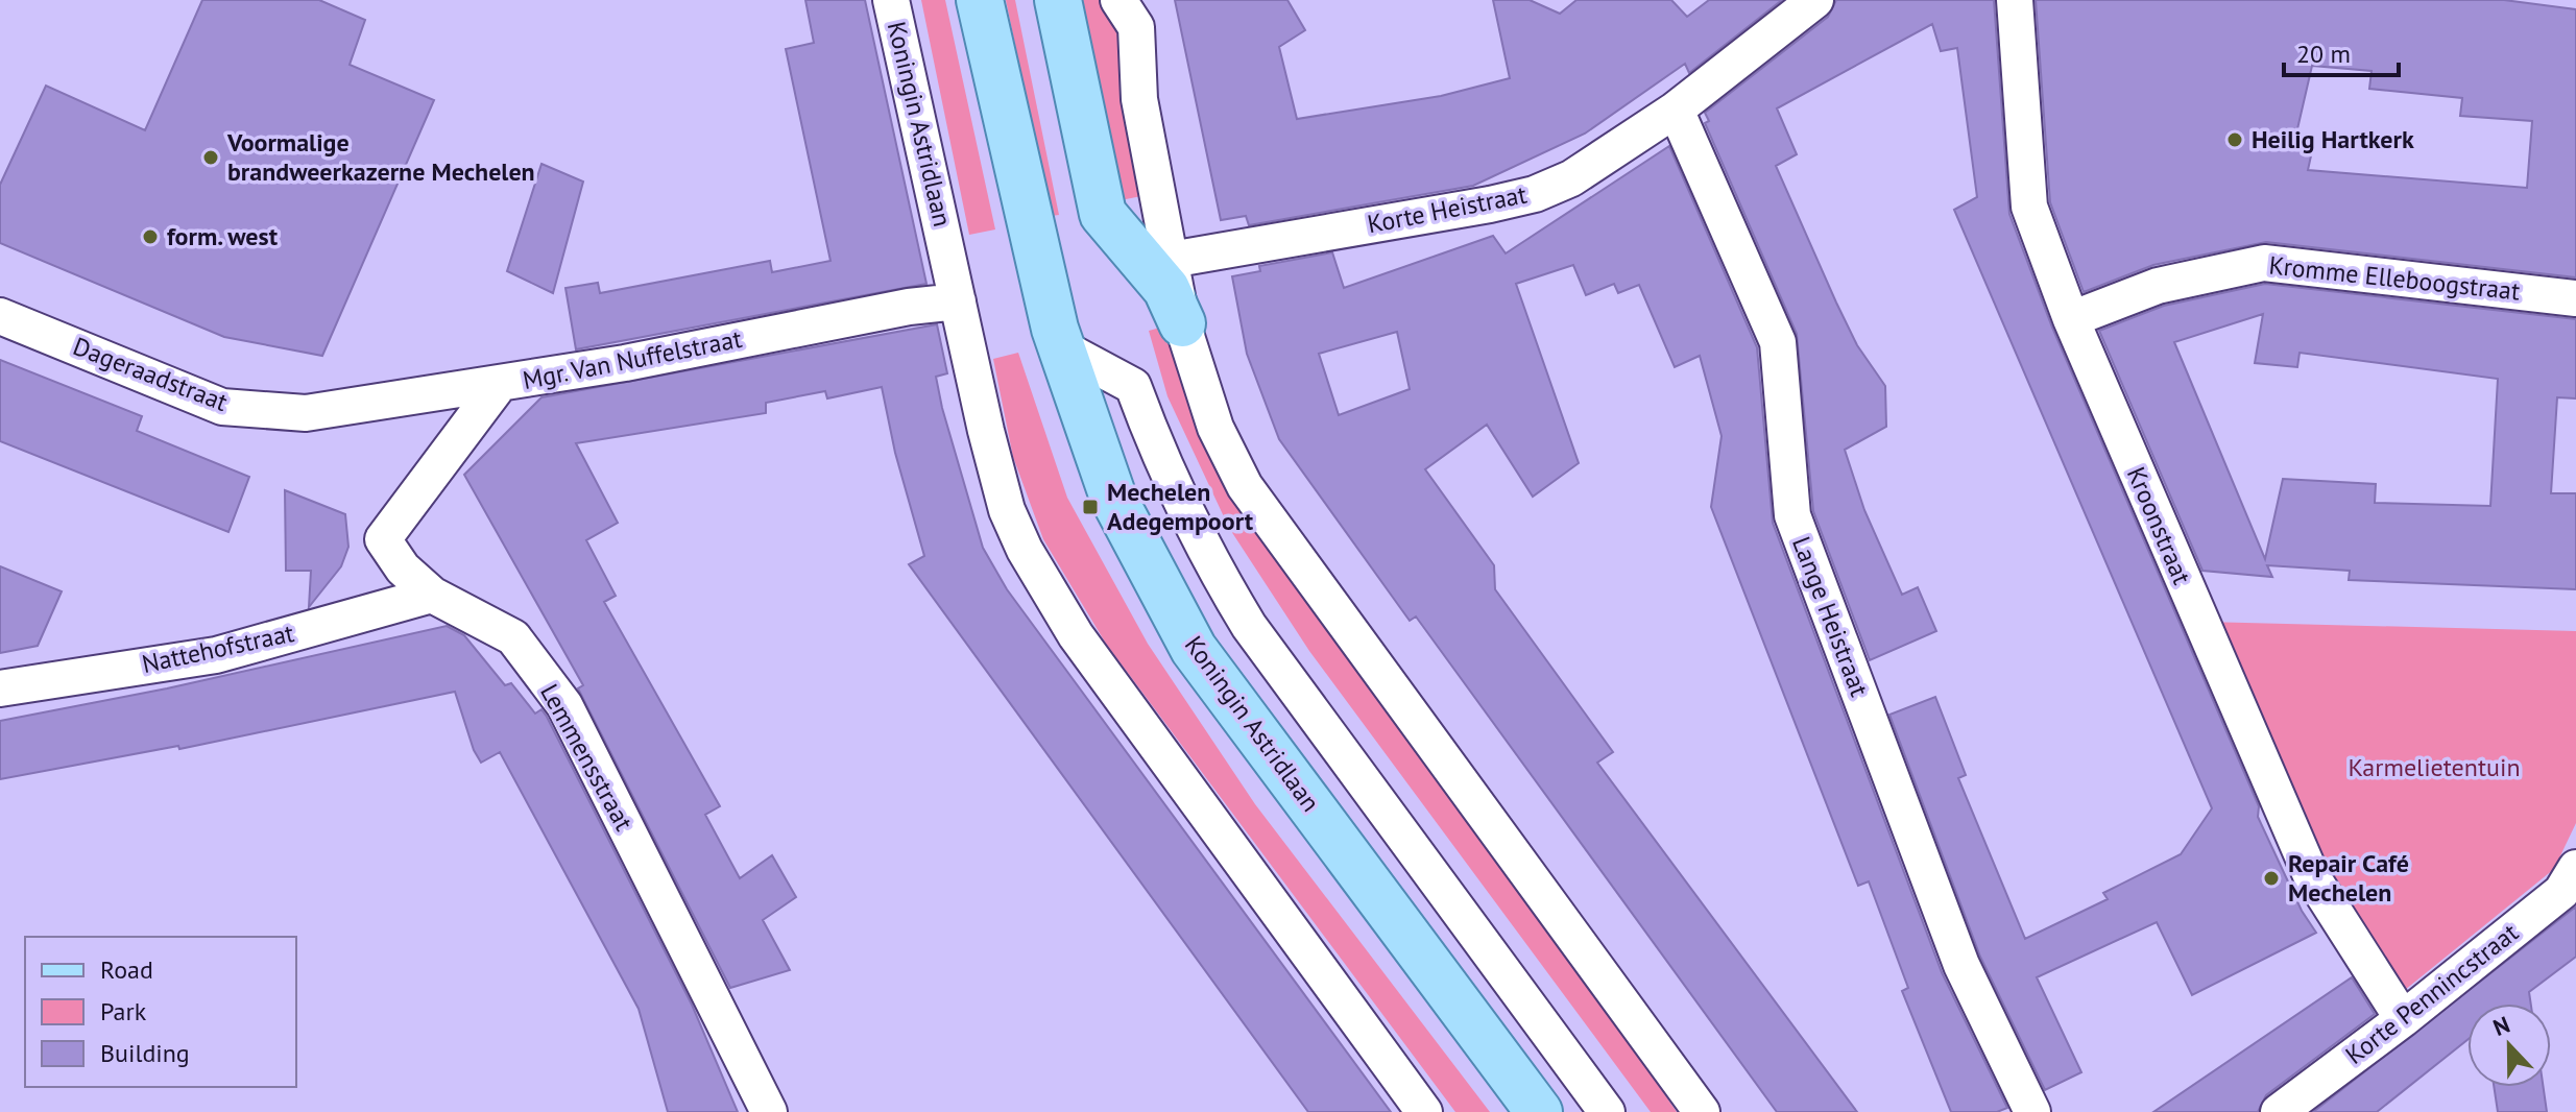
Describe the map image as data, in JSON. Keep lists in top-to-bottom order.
{
  "streets": {
    "main road": ["Koningin Astridlaan"],
    "street": [
      "Korte Heistraat",
      "Kromme Elleboogstraat",
      "Mgr. Van Nuffelstraat",
      "Dageraadstraat",
      "Kroonstraat",
      "Lange Heistraat",
      "Nattehofstraat",
      "Lemmensstraat",
      "Korte Pennincstraat"
    ]
  },
  "crossings": [
    ["Koningin Astridlaan", "Mgr. Van Nuffelstraat"],
    ["Korte Heistraat", "Lange Heistraat"],
    ["Kromme Elleboogstraat", "Kroonstraat"],
    ["Mgr. Van Nuffelstraat", "Dageraadstraat"],
    ["Mgr. Van Nuffelstraat", "Lemmensstraat"],
    ["Kroonstraat", "Korte Pennincstraat"],
    ["Nattehofstraat", "Lemmensstraat"]
  ],
  "parks": ["Karmelietentuin"],
  "places": {
    "other": [
      "Heilig Hartkerk",
      "Voormalige brandweerkazerne Mechelen",
      "form. west",
      "Repair Café Mechelen"
    ],
    "transit": ["Mechelen Adegempoort"]
  },
  "legend": ["Road", "Park", "Building"],
  "scale_bar": "20 m",
  "north": "top"
}
